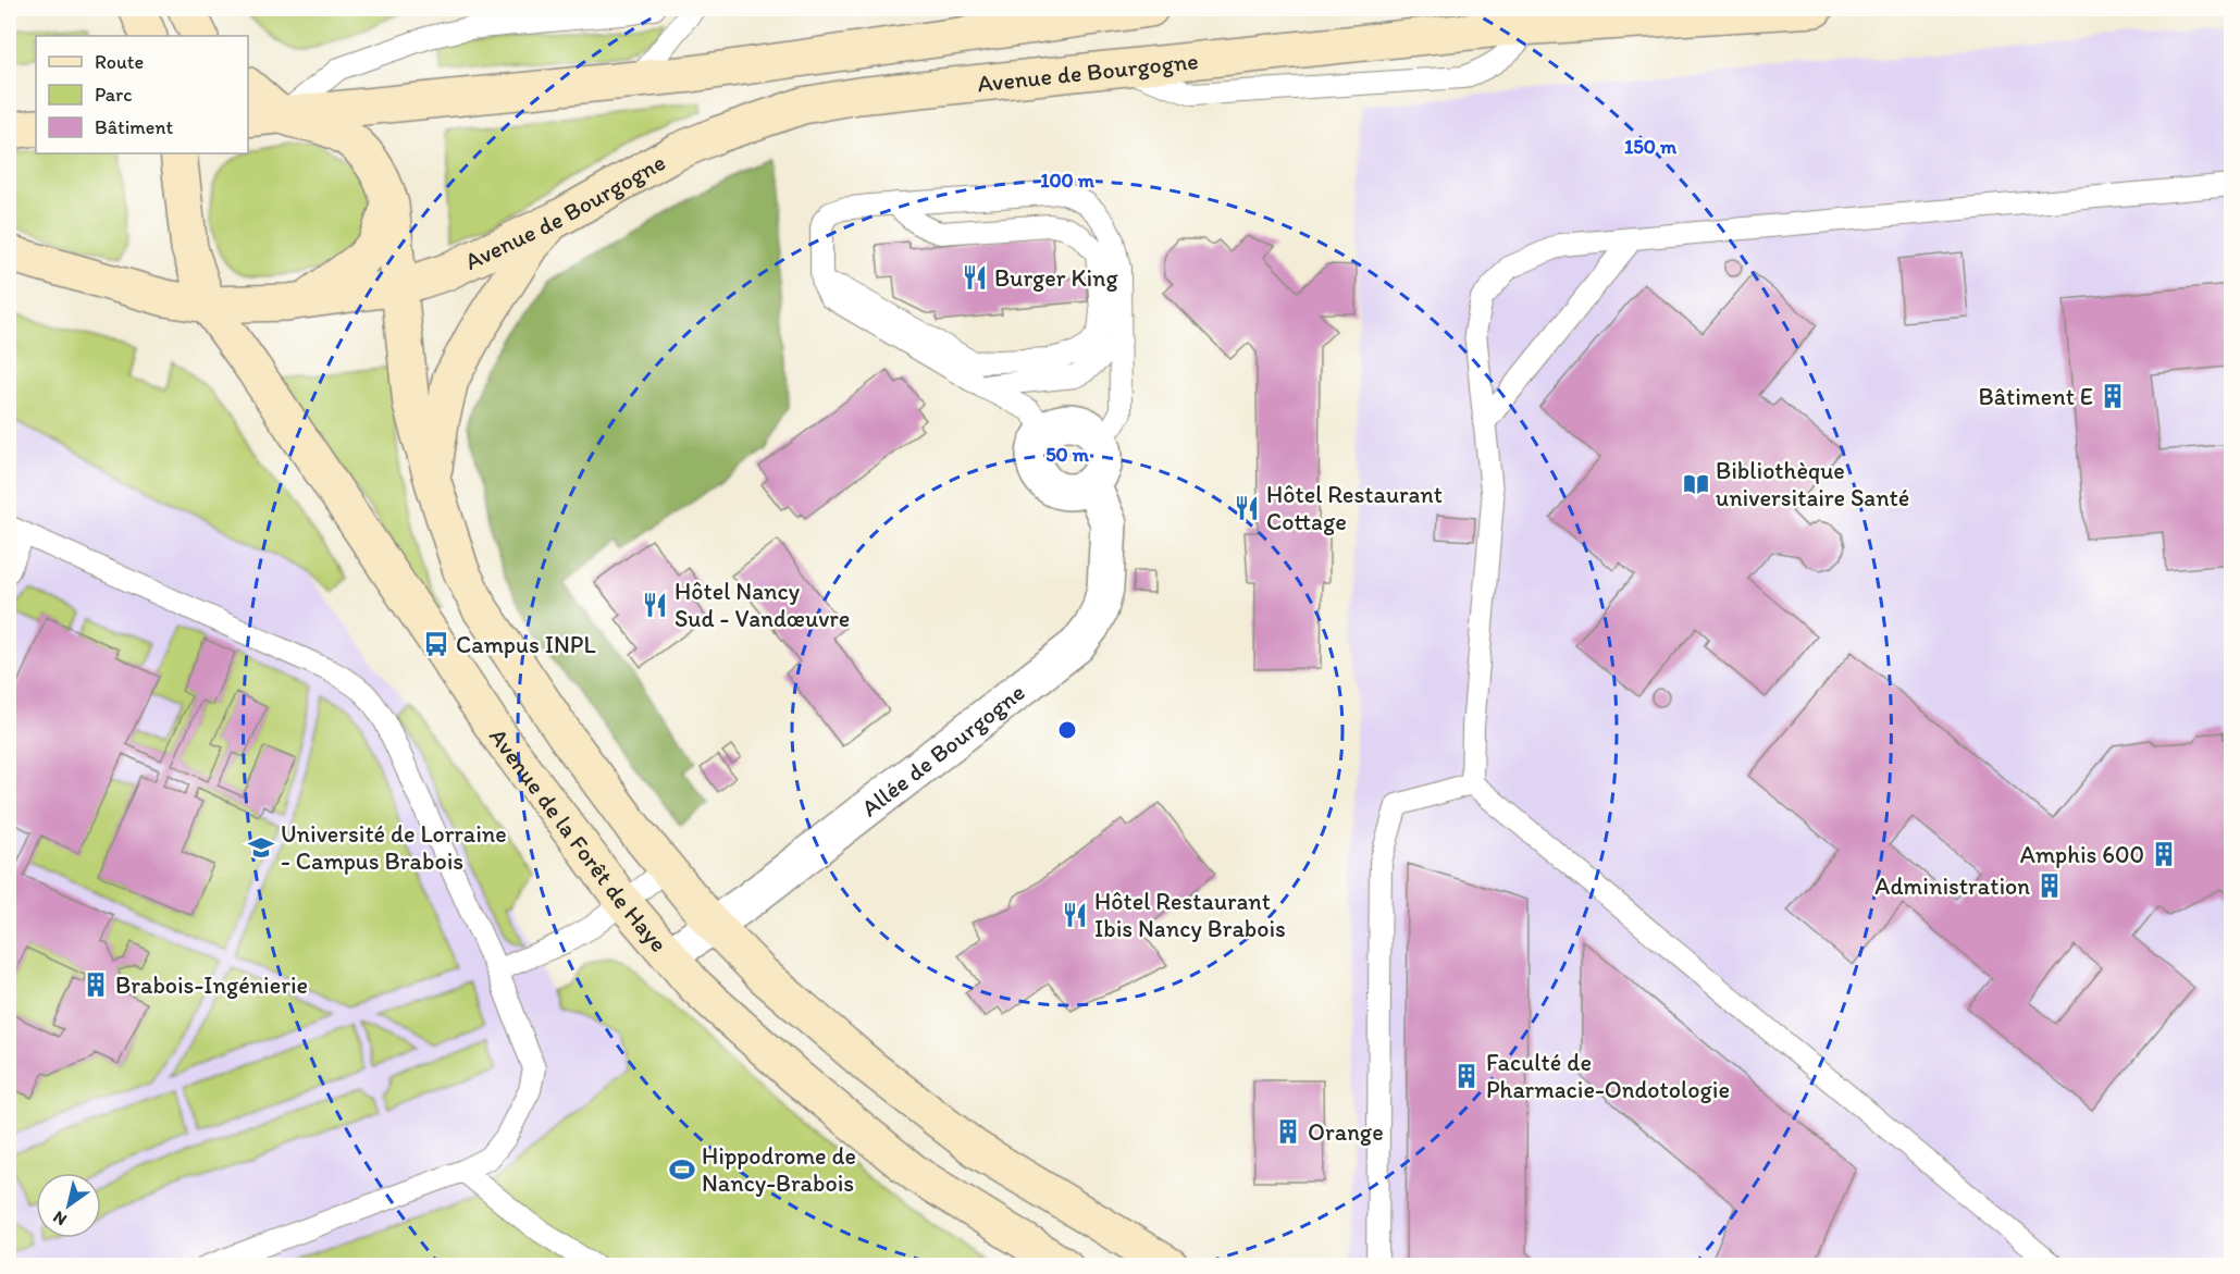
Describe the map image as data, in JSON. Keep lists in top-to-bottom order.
{
  "streets": {
    "main road": ["Avenue de Bourgogne", "Avenue de la Forêt de Haye"],
    "street": ["Allée de Bourgogne"]
  },
  "crossings": [
    ["Avenue de Bourgogne", "Avenue de la Forêt de Haye"],
    ["Allée de Bourgogne", "Avenue de la Forêt de Haye"]
  ],
  "places": {
    "restaurant": [
      "Burger King",
      "Hôtel Restaurant Cottage",
      "Hôtel Nancy Sud - Vandœuvre",
      "Hôtel Restaurant Ibis Nancy Brabois"
    ],
    "building": [
      "Bâtiment E",
      "Amphis 600",
      "Administration",
      "Brabois-Ingénierie",
      "Faculté de Pharmacie-Ondotologie",
      "Orange"
    ],
    "library": ["Bibliothèque universitaire Santé"],
    "bus stop": ["Campus INPL"],
    "school or university": ["Université de Lorraine - Campus Brabois"],
    "sports": ["Hippodrome de Nancy-Brabois"]
  },
  "legend": ["Route", "Parc", "Bâtiment"],
  "north": "bottom left",
  "rings": ["150 m", "100 m", "50 m"]
}
